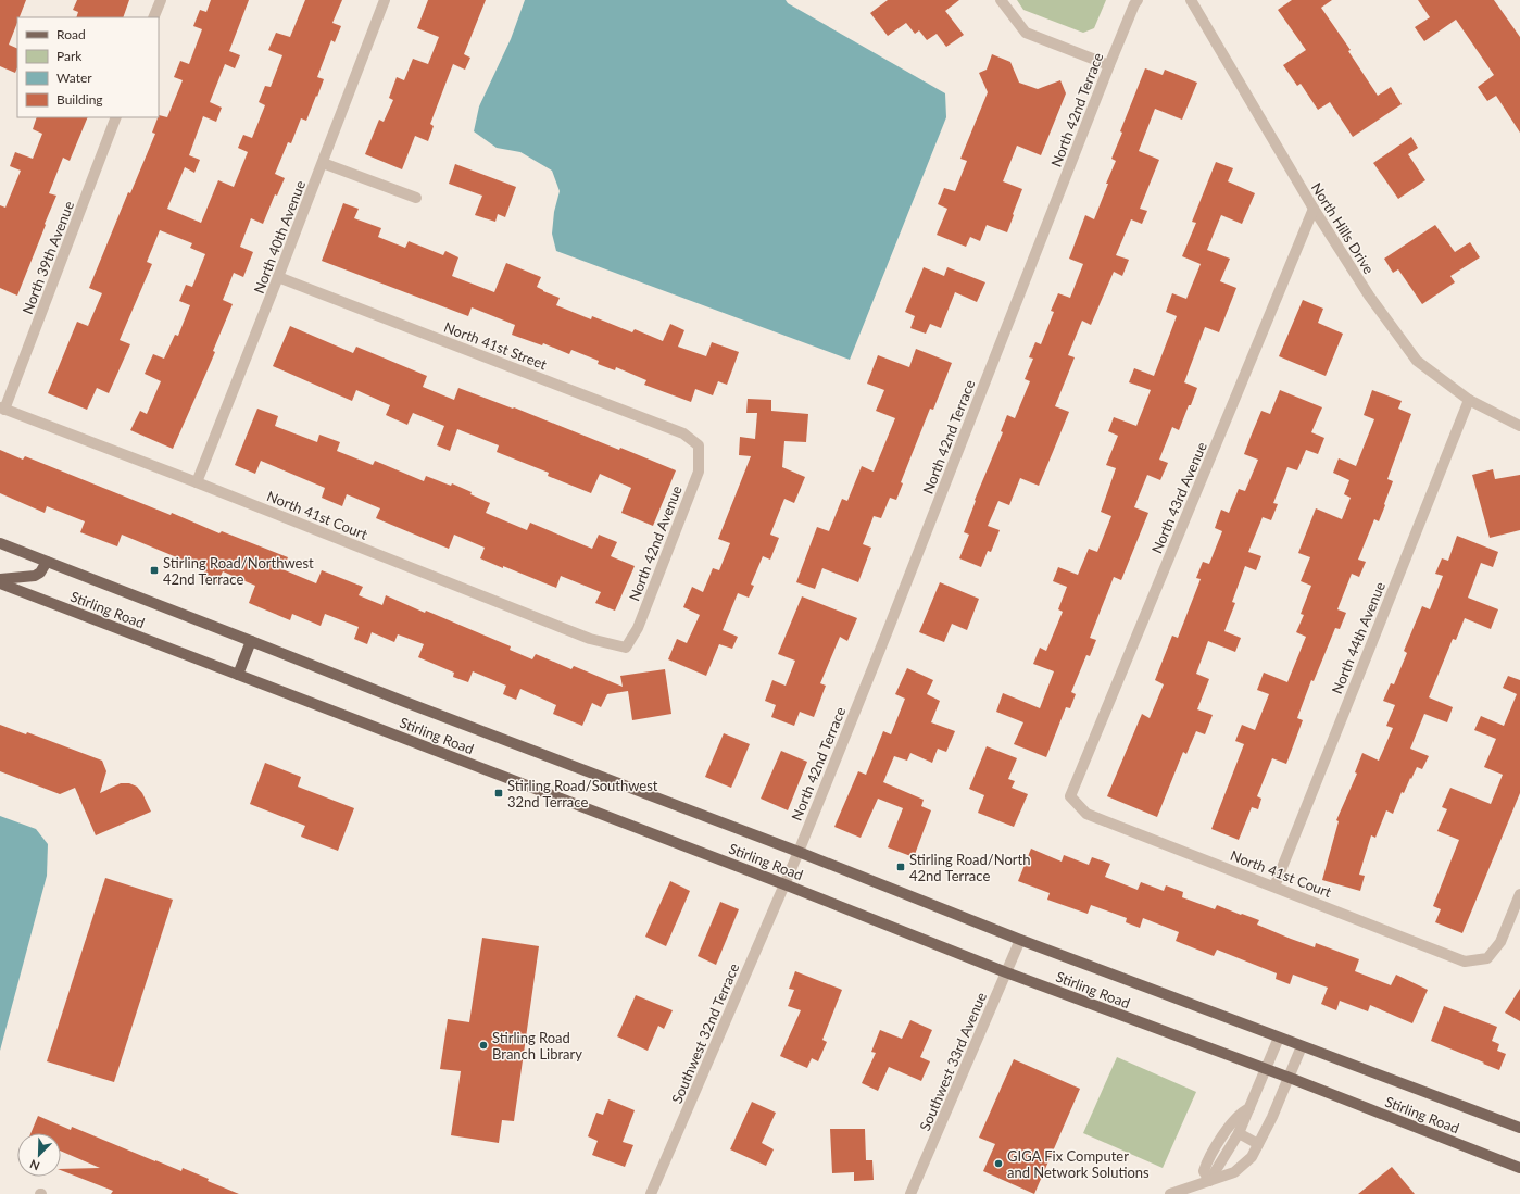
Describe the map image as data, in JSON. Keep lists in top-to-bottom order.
{
  "streets": {
    "main road": ["Stirling Road"],
    "street": [
      "North 42nd Terrace",
      "North Hills Drive",
      "North 40th Avenue",
      "North 39th Avenue",
      "North 41st Street",
      "North 43rd Avenue",
      "North 41st Court",
      "North 42nd Avenue",
      "North 44th Avenue",
      "Southwest 32nd Terrace",
      "Southwest 33rd Avenue"
    ]
  },
  "crossings": [
    ["North 42nd Terrace", "Stirling Road"],
    ["North 42nd Terrace", "Southwest 32nd Terrace"],
    ["North Hills Drive", "North 43rd Avenue"],
    ["North Hills Drive", "North 44th Avenue"],
    ["North 40th Avenue", "North 41st Street"],
    ["North 40th Avenue", "North 41st Court"],
    ["North 39th Avenue", "North 41st Court"],
    ["North 41st Street", "North 42nd Avenue"],
    ["North 43rd Avenue", "North 41st Court"],
    ["North 41st Court", "North 42nd Avenue"],
    ["North 41st Court", "North 44th Avenue"],
    ["Stirling Road", "Southwest 32nd Terrace"],
    ["Stirling Road", "Southwest 33rd Avenue"]
  ],
  "places": {
    "transit": ["Stirling Road/Northwest 42nd Terrace", "Stirling Road/Southwest 32nd Terrace", "Stirling Road/North 42nd Terrace"],
    "other": ["Stirling Road Branch Library", "GIGA Fix Computer and Network Solutions"]
  },
  "legend": [
    "Road",
    "Park",
    "Water",
    "Building"
  ],
  "north": "bottom left"
}
